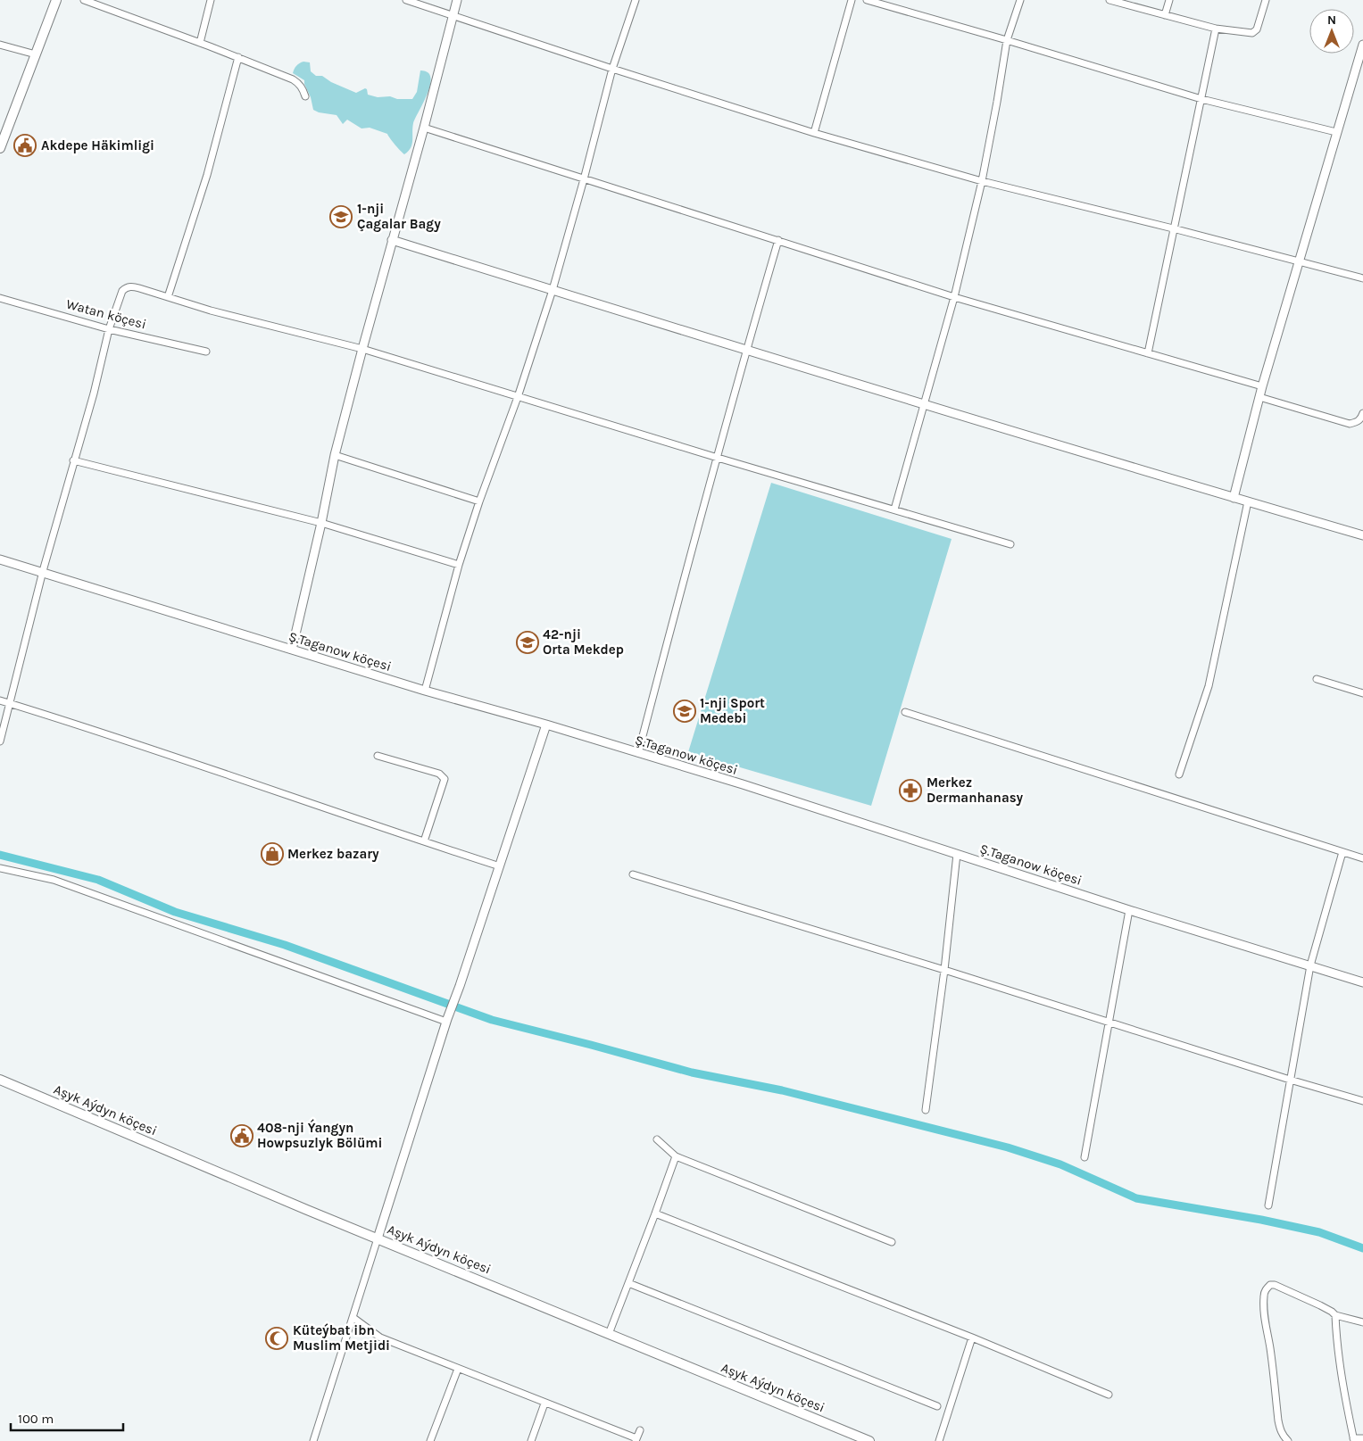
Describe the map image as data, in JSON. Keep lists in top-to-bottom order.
{
  "streets": {
    "main road": ["Aşyk Aýdyn köçesi"],
    "street": ["Watan köçesi", "Ş.Taganow köçesi"]
  },
  "places": {
    "public building": ["Akdepe Häkimligi", "408-nji Ýangyn Howpsuzlyk Bölümi"],
    "school or university": ["1-nji Çagalar Bagy", "42-nji Orta Mekdep", "1-nji Sport Medebi"],
    "pharmacy": ["Merkez Dermanhanasy"],
    "shop": ["Merkez bazary"],
    "mosque": ["Küteýbat ibn Muslim Metjidi"]
  },
  "scale_bar": "100 m",
  "north": "top"
}
